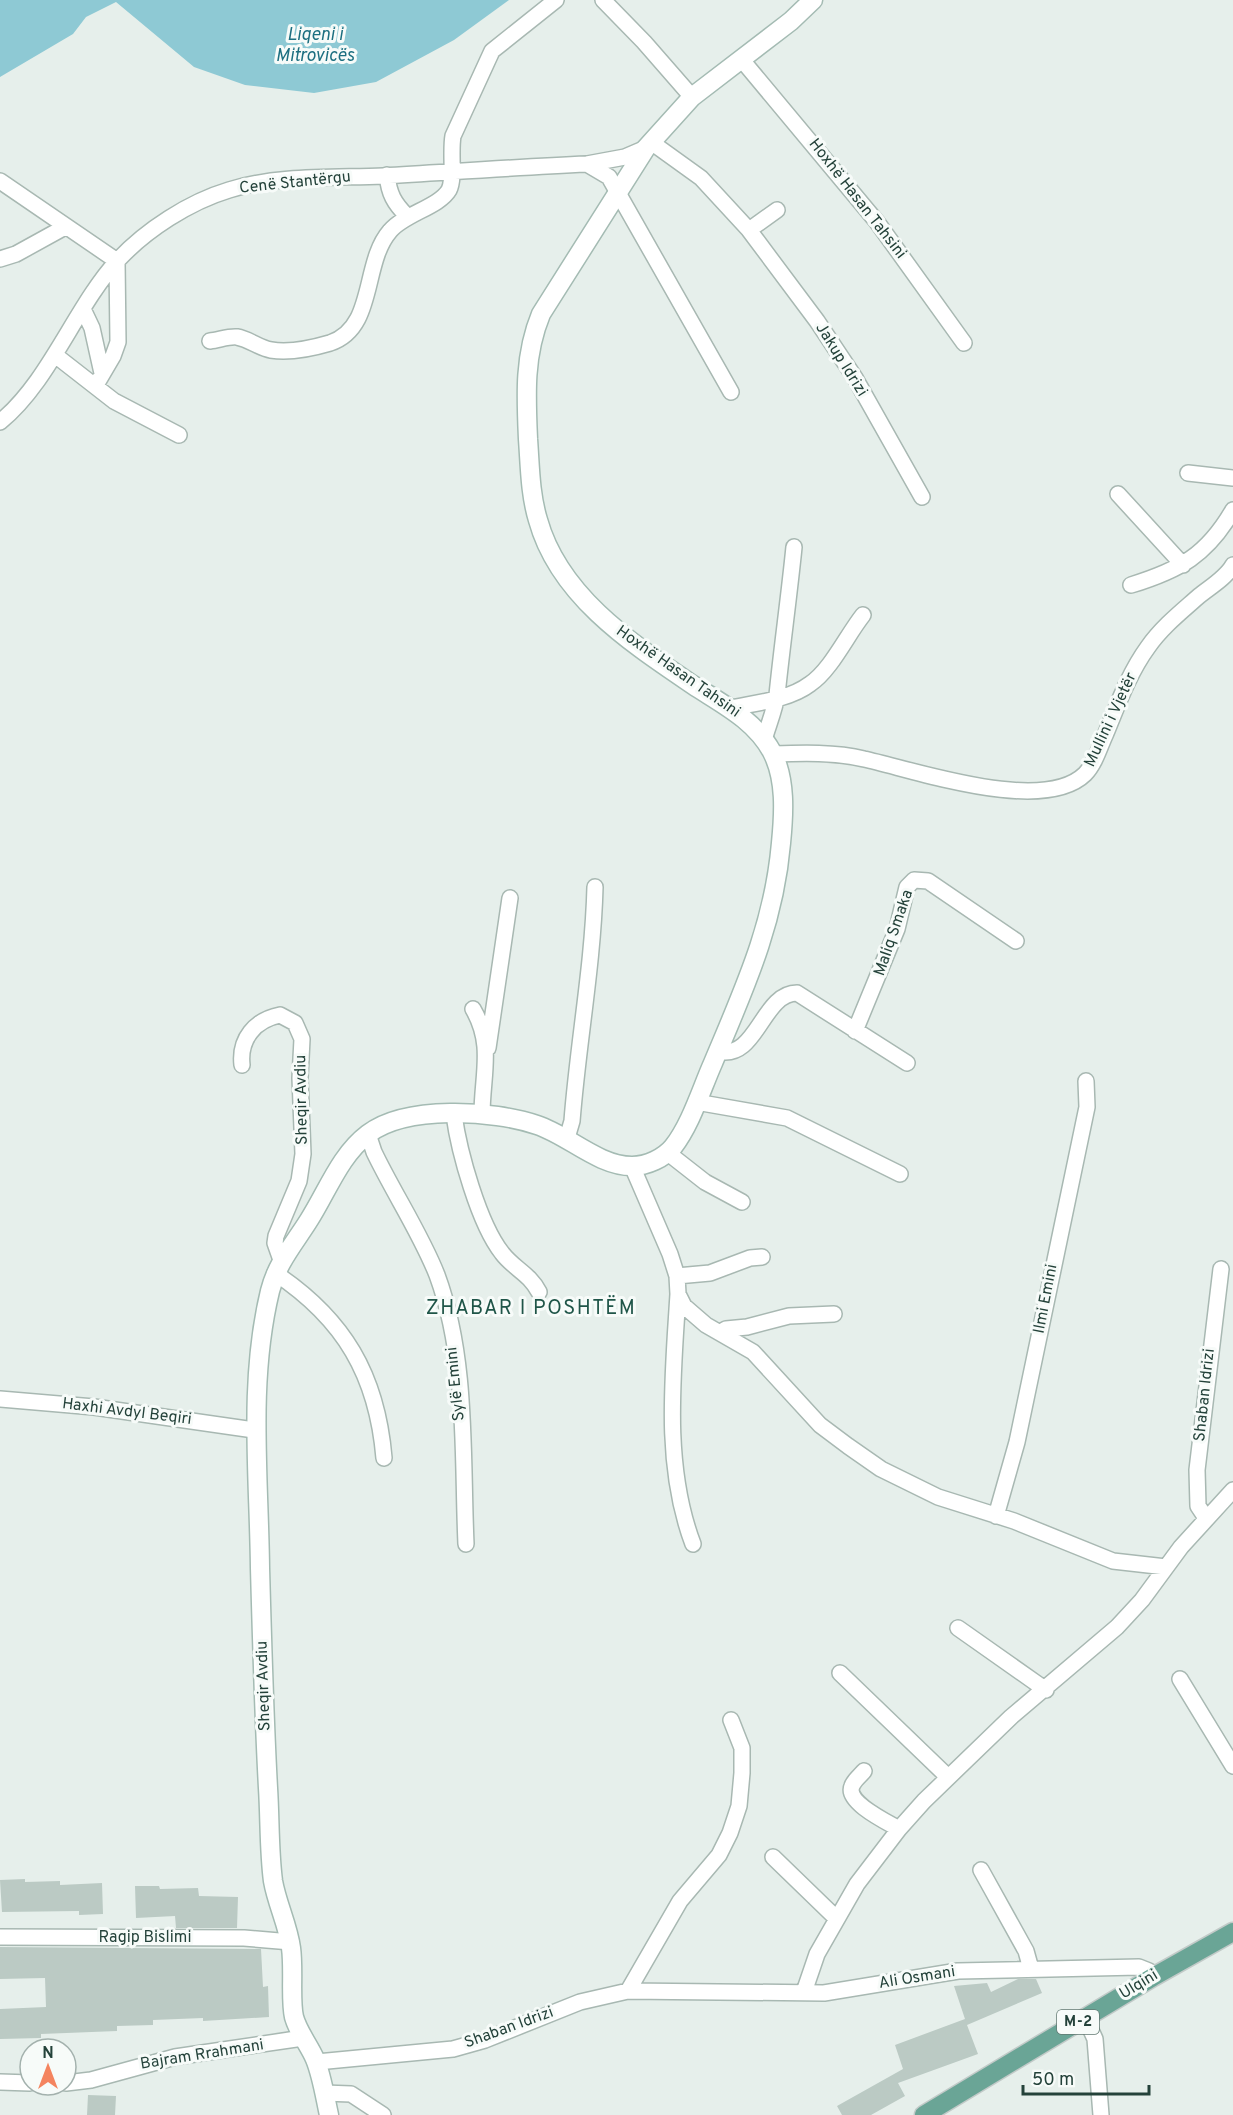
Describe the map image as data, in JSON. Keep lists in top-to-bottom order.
{
  "streets": {
    "main road": ["Ulqini", "M-2"],
    "street": [
      "Cenë Stantërgu",
      "Hoxhë Hasan Tahsini",
      "Jakup Idrizi",
      "Mullini i Vjetër",
      "Maliq Smaka",
      "Sheqir Avdiu",
      "Ilmi Emini",
      "Sylë Emini",
      "Shaban Idrizi",
      "Haxhi Avdyl Beqiri",
      "Ragip Bislimi",
      "Ali Osmani",
      "Bajram Rrahmani"
    ]
  },
  "crossings": [
    ["Cenë Stantërgu", "Hoxhë Hasan Tahsini"],
    ["Cenë Stantërgu", "Jakup Idrizi"],
    ["Hoxhë Hasan Tahsini", "Jakup Idrizi"],
    ["Hoxhë Hasan Tahsini", "Mullini i Vjetër"],
    ["Sheqir Avdiu", "Sylë Emini"],
    ["Sheqir Avdiu", "Shaban Idrizi"],
    ["Sheqir Avdiu", "Haxhi Avdyl Beqiri"],
    ["Sheqir Avdiu", "Ragip Bislimi"],
    ["Sheqir Avdiu", "Bajram Rrahmani"],
    ["Shaban Idrizi", "Ali Osmani"],
    ["Ali Osmani", "Ulqini"]
  ],
  "districts": ["ZHABAR I POSHTËM"],
  "water": ["Liqeni i Mitrovicës"],
  "scale_bar": "50 m",
  "north": "top"
}
